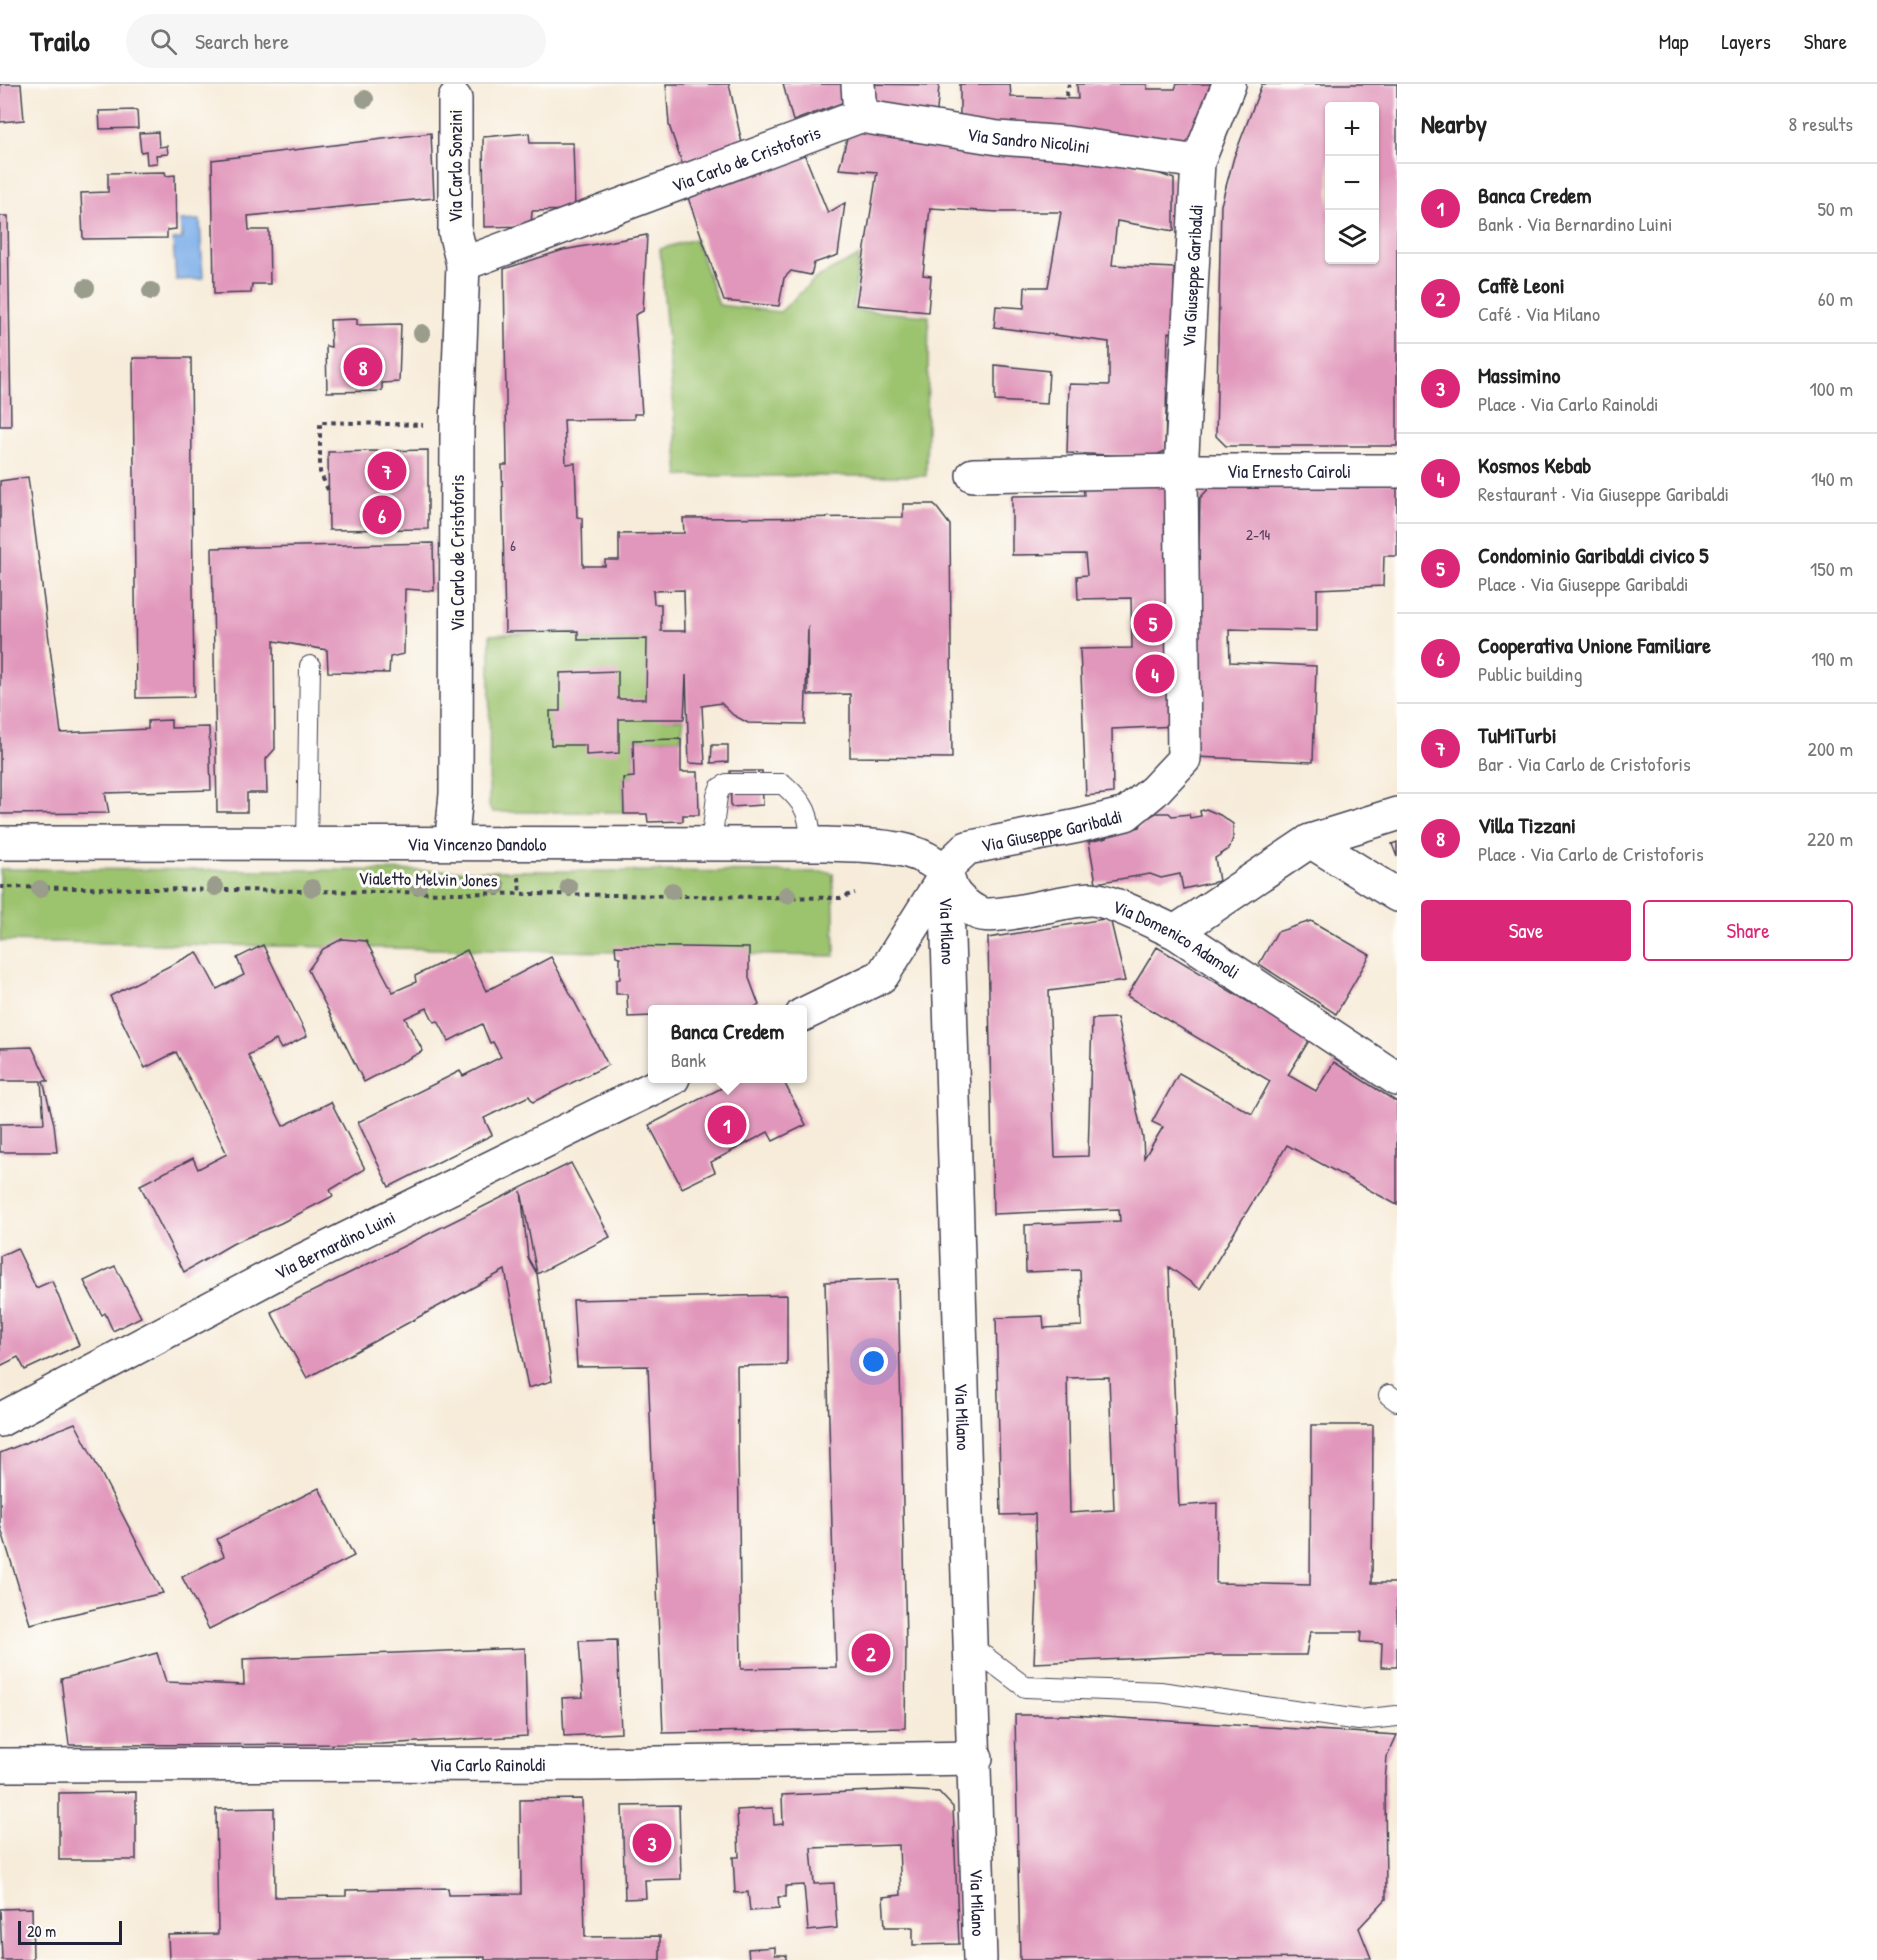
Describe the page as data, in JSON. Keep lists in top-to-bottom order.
{
  "streets": {
    "street": [
      "Via Sandro Nicolini",
      "Via Carlo de Cristoforis",
      "Via Carlo Sonzini",
      "Via Giuseppe Garibaldi",
      "Via Ernesto Cairoli",
      "Via Vincenzo Dandolo",
      "Via Milano",
      "Via Domenico Adamoli",
      "Via Bernardino Luini",
      "Via Carlo Rainoldi"
    ],
    "path": ["Vialetto Melvin Jones"]
  },
  "crossings": [
    ["Via Sandro Nicolini", "Via Carlo de Cristoforis"],
    ["Via Sandro Nicolini", "Via Giuseppe Garibaldi"],
    ["Via Carlo de Cristoforis", "Via Carlo Sonzini"],
    ["Via Carlo de Cristoforis", "Via Vincenzo Dandolo"],
    ["Via Giuseppe Garibaldi", "Via Ernesto Cairoli"],
    ["Via Giuseppe Garibaldi", "Via Vincenzo Dandolo"],
    ["Via Giuseppe Garibaldi", "Via Milano"],
    ["Via Giuseppe Garibaldi", "Via Domenico Adamoli"],
    ["Via Vincenzo Dandolo", "Via Milano"],
    ["Via Vincenzo Dandolo", "Via Domenico Adamoli"],
    ["Via Milano", "Via Domenico Adamoli"],
    ["Via Milano", "Via Carlo Rainoldi"]
  ],
  "house_numbers": ["2-14", "6"],
  "scale_bar": "20 m",
  "page": {
    "header": "Trailo",
    "search": "Search here",
    "nav": ["Map", "Layers", "Share"],
    "heading": ["Nearby", "8 results"],
    "map_buttons": ["+", "−"],
    "list": [
      {
        "mark": "1",
        "name": "Banca Credem",
        "note": "Bank · Via Bernardino Luini",
        "value": "50 m"
      },
      {
        "mark": "2",
        "name": "Caffè Leoni",
        "note": "Café · Via Milano",
        "value": "60 m"
      },
      {
        "mark": "3",
        "name": "Massimino",
        "note": "Place · Via Carlo Rainoldi",
        "value": "100 m"
      },
      {
        "mark": "4",
        "name": "Kosmos Kebab",
        "note": "Restaurant · Via Giuseppe Garibaldi",
        "value": "140 m"
      },
      {
        "mark": "5",
        "name": "Condominio Garibaldi civico 5",
        "note": "Place · Via Giuseppe Garibaldi",
        "value": "150 m"
      },
      {
        "mark": "6",
        "name": "Cooperativa Unione Familiare",
        "note": "Public building",
        "value": "190 m"
      },
      {
        "mark": "7",
        "name": "TuMiTurbi",
        "note": "Bar · Via Carlo de Cristoforis",
        "value": "200 m"
      },
      {
        "mark": "8",
        "name": "Villa Tizzani",
        "note": "Place · Via Carlo de Cristoforis",
        "value": "220 m"
      }
    ],
    "pins": [
      "8",
      "7",
      "6",
      "5",
      "4",
      "1",
      "2",
      "3"
    ],
    "buttons": ["Save", "Share"],
    "popup": ["Banca Credem", "Bank"],
    "scale": "20 m"
  }
}
